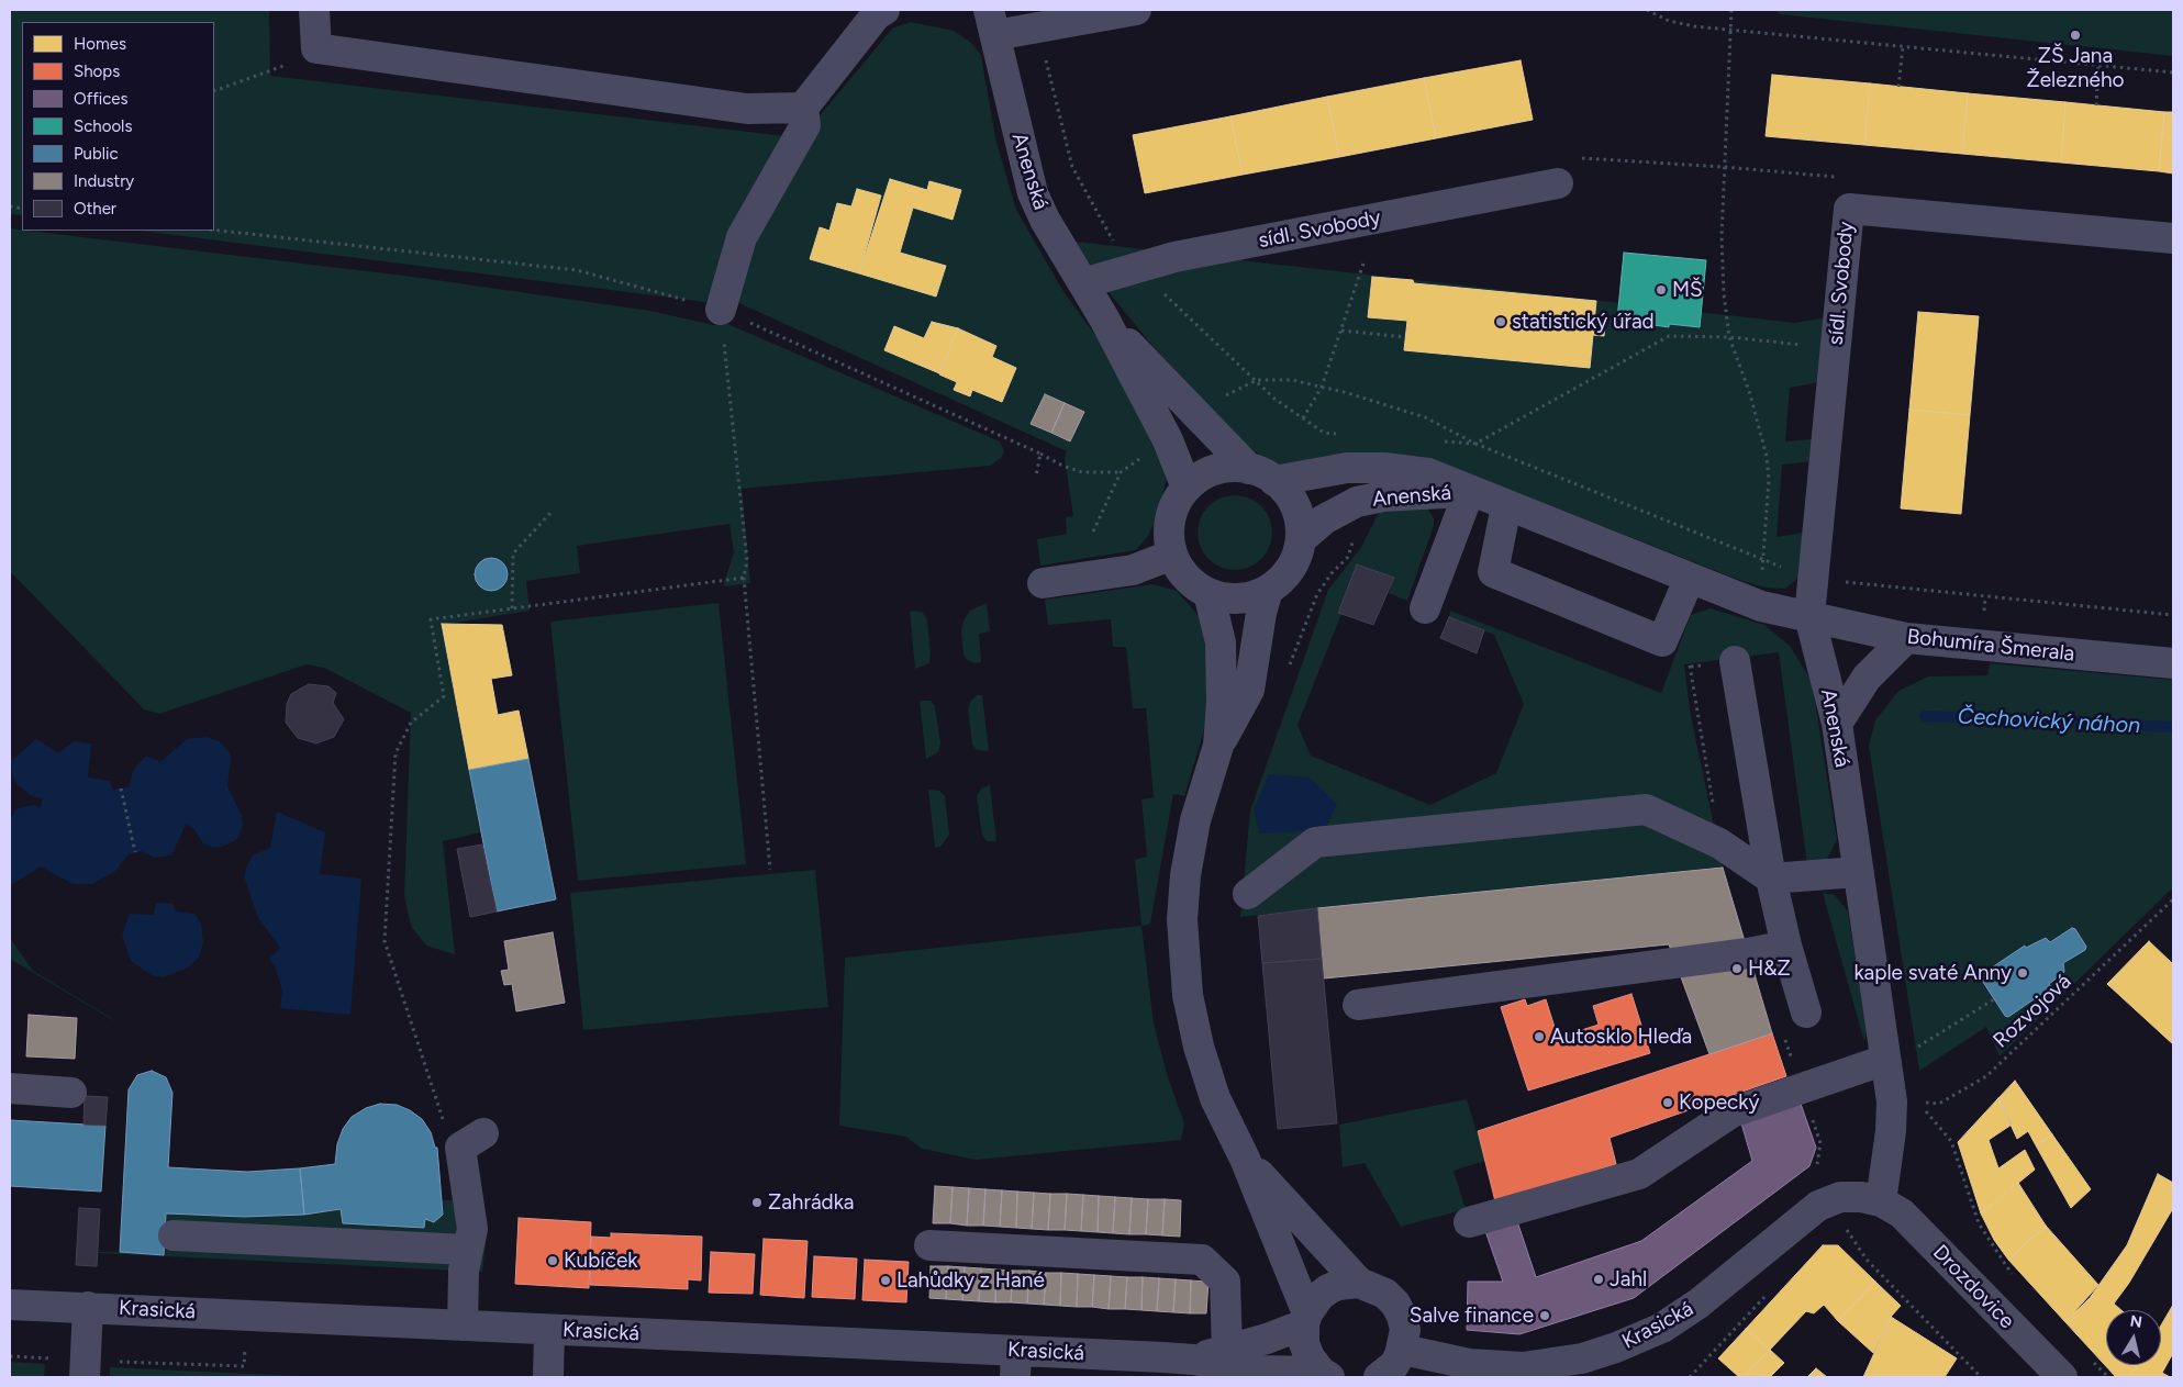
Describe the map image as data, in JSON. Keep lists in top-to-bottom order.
{
  "streets": {
    "street": [
      "Anenská",
      "sídl. Svobody",
      "Bohumíra Šmerala",
      "Drozdovice",
      "Krasická"
    ],
    "path": ["Rozvojová"]
  },
  "crossings": [
    ["Anenská", "sídl. Svobody"],
    ["Anenská", "Bohumíra Šmerala"],
    ["Anenská", "Drozdovice"],
    ["Anenská", "Krasická"],
    ["sídl. Svobody", "Bohumíra Šmerala"],
    ["Drozdovice", "Krasická"]
  ],
  "water": ["Čechovický náhon"],
  "places": [
    "ZŠ Jana Železného",
    "MŠ",
    "statistický úřad",
    "H&Z",
    "kaple svaté Anny",
    "Autosklo Hleďa",
    "Kopecký",
    "Zahrádka",
    "Kubíček",
    "Jahl",
    "Lahůdky z Hané",
    "Salve finance"
  ],
  "legend": [
    "Homes",
    "Shops",
    "Offices",
    "Schools",
    "Public",
    "Industry",
    "Other"
  ],
  "north": "top"
}
